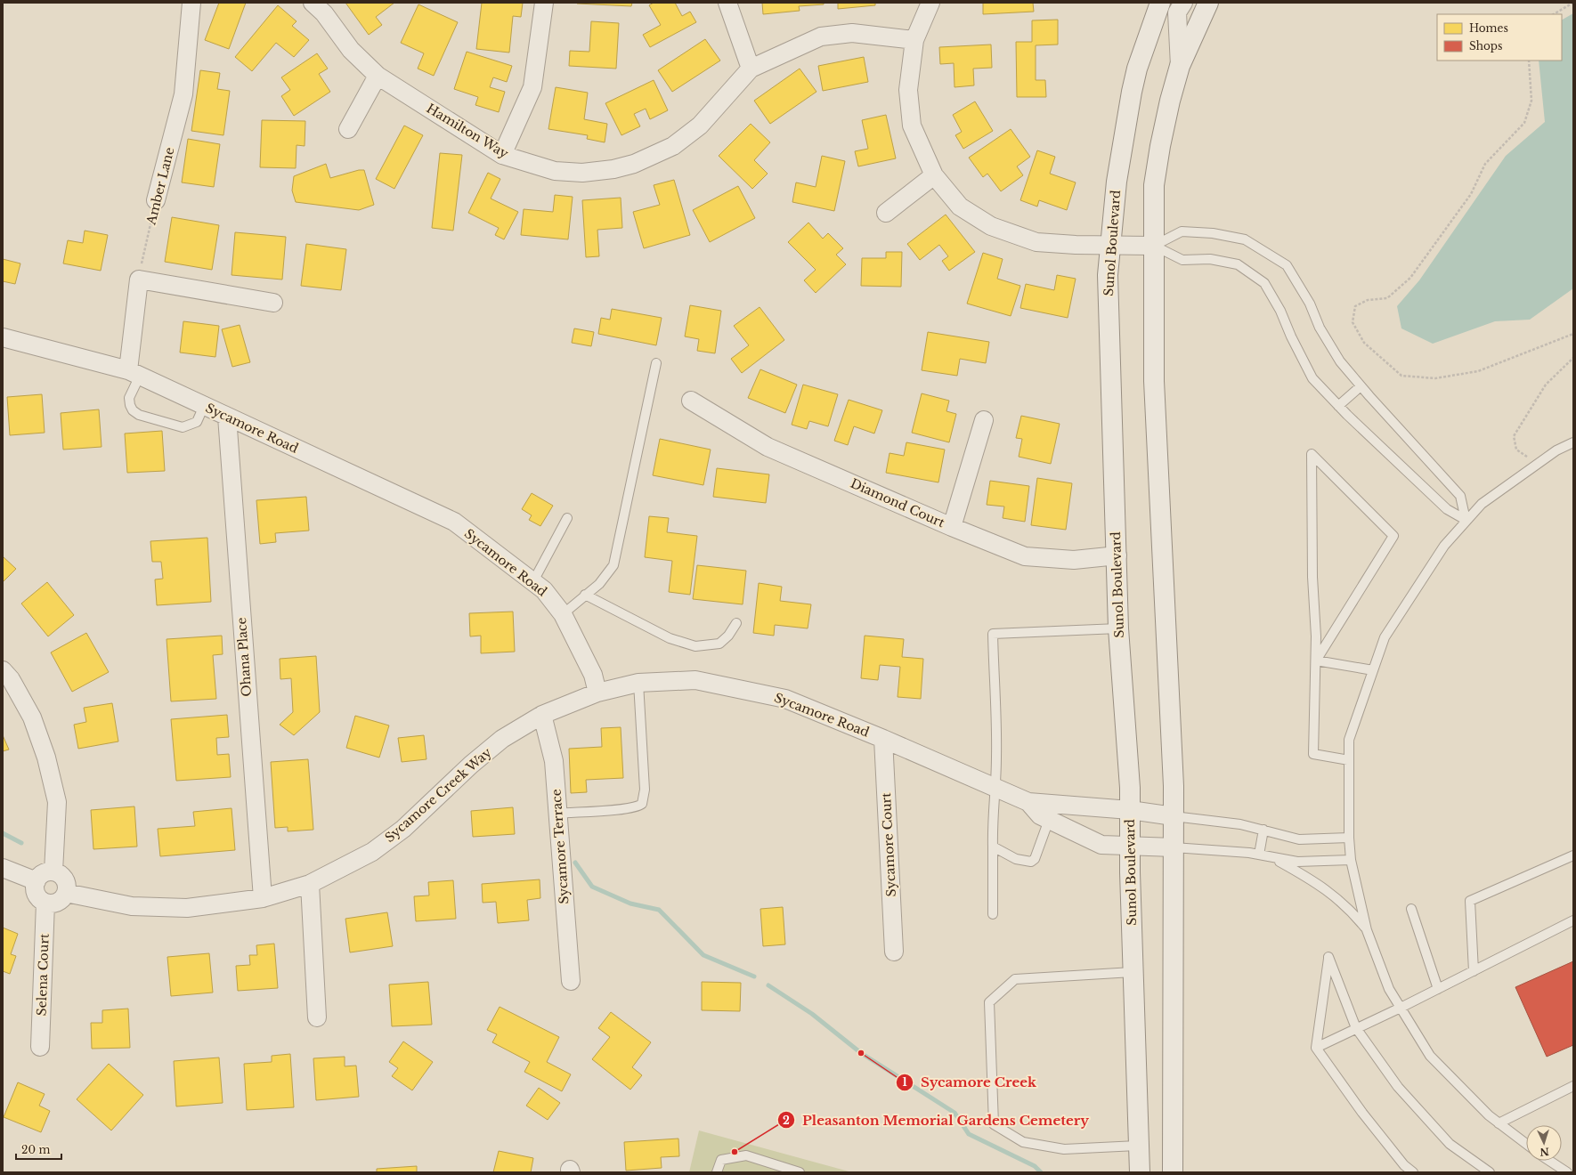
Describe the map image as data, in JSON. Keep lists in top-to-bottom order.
{
  "streets": {
    "main road": ["Sunol Boulevard"],
    "street": [
      "Hamilton Way",
      "Amber Lane",
      "Sycamore Road",
      "Diamond Court",
      "Ohana Place",
      "Sycamore Creek Way",
      "Sycamore Court",
      "Sycamore Terrace",
      "Selena Court"
    ]
  },
  "crossings": [
    ["Sunol Boulevard", "Sycamore Road"],
    ["Sunol Boulevard", "Diamond Court"],
    ["Sycamore Road", "Ohana Place"],
    ["Sycamore Road", "Sycamore Creek Way"],
    ["Sycamore Road", "Sycamore Court"],
    ["Ohana Place", "Sycamore Creek Way"],
    ["Sycamore Creek Way", "Sycamore Terrace"],
    ["Sycamore Creek Way", "Selena Court"]
  ],
  "places": ["Sycamore Creek", "Pleasanton Memorial Gardens Cemetery"],
  "legend": ["Homes", "Shops"],
  "scale_bar": "20 m",
  "north": "bottom"
}
